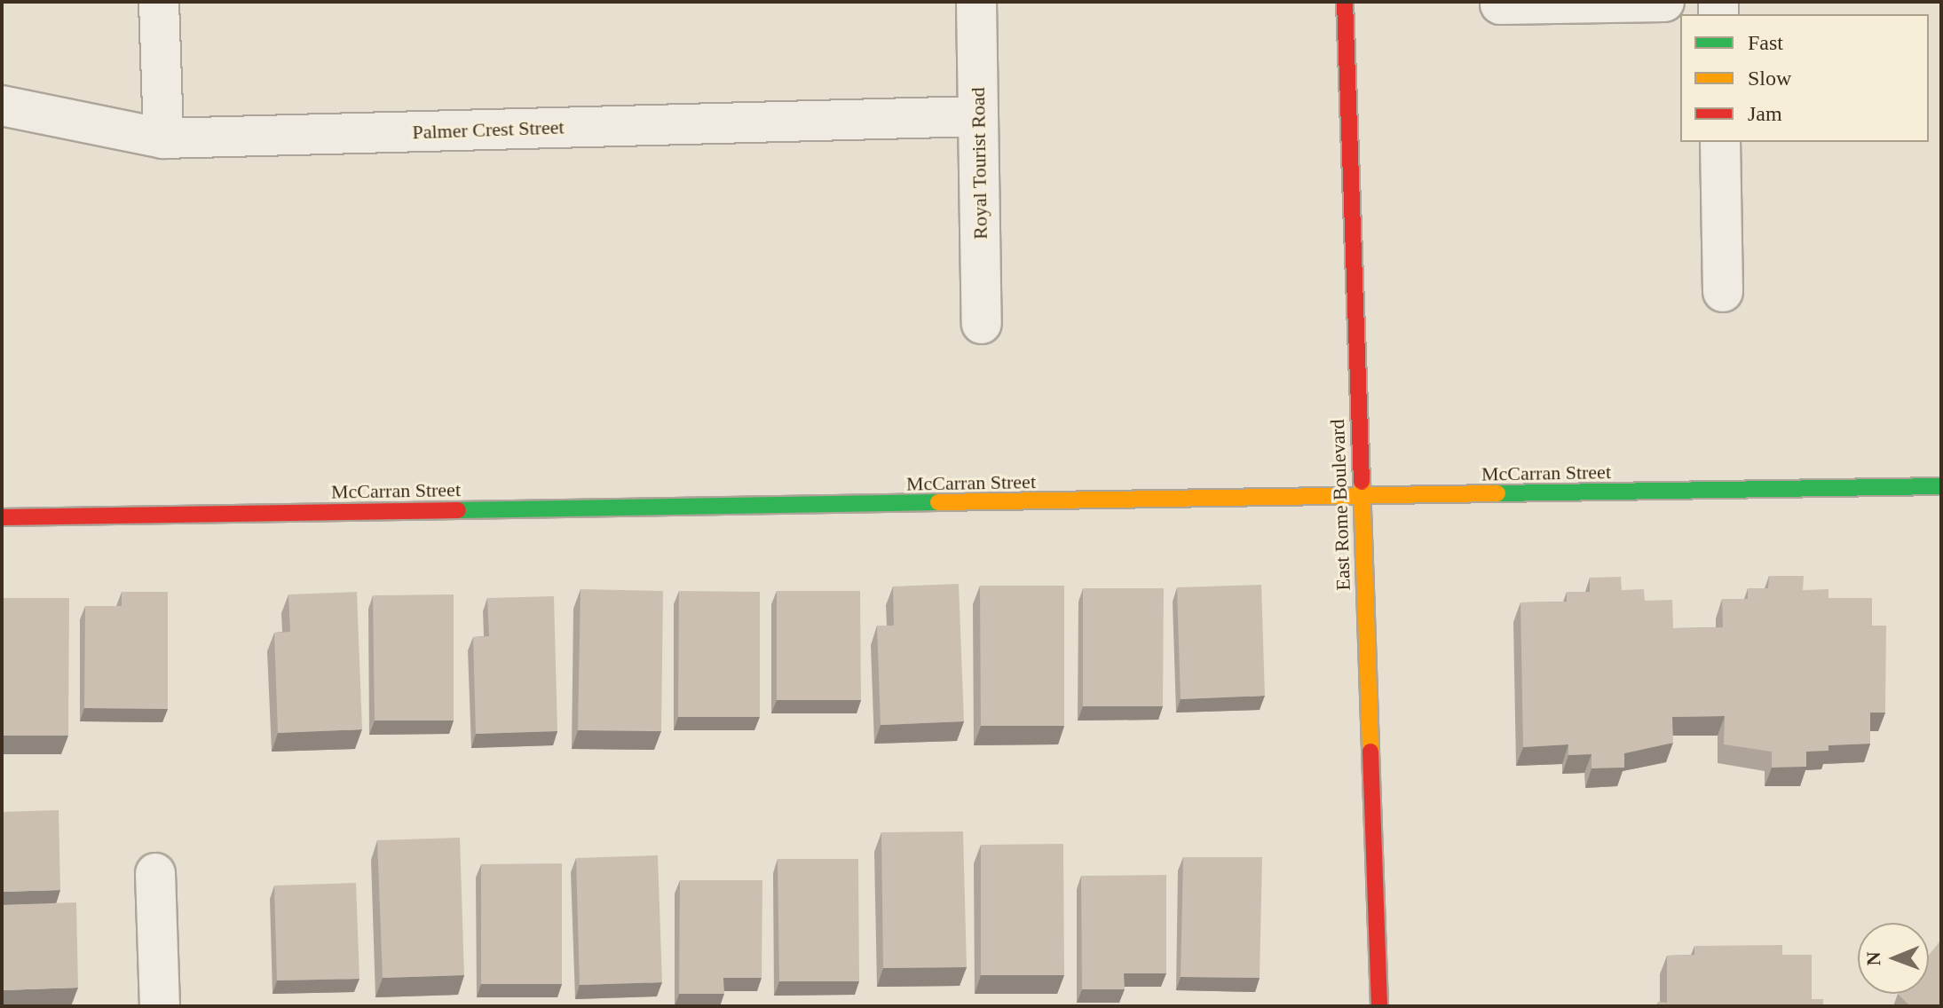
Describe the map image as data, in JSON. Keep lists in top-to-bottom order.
{
  "streets": {
    "street": [
      "Palmer Crest Street",
      "Royal Tourist Road",
      "McCarran Street",
      "East Rome Boulevard"
    ]
  },
  "crossings": [
    ["Palmer Crest Street", "Royal Tourist Road"],
    ["McCarran Street", "East Rome Boulevard"]
  ],
  "legend": ["Fast", "Slow", "Jam"],
  "north": "left"
}
